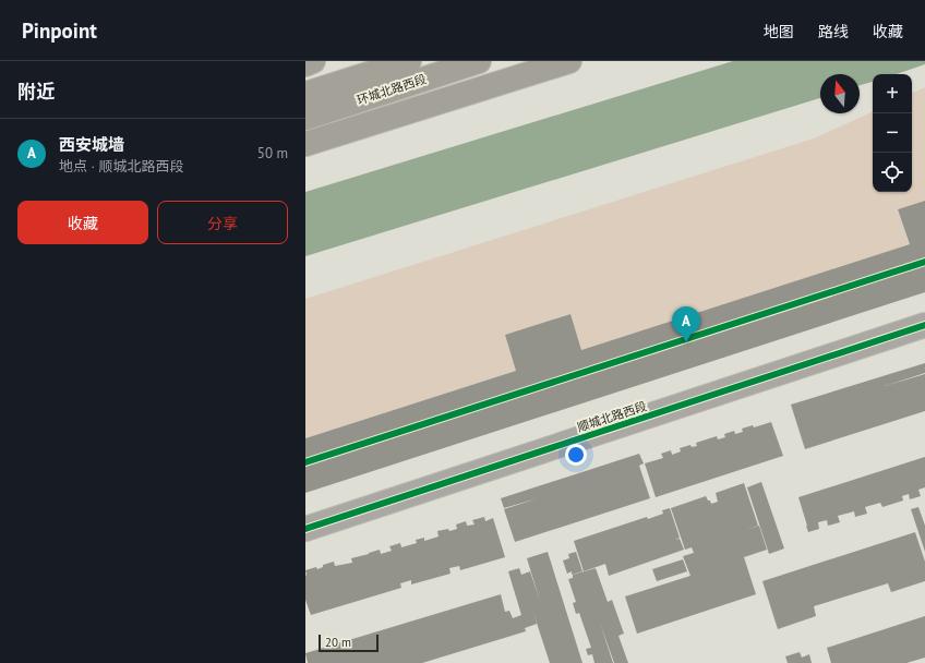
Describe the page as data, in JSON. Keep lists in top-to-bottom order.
{
  "streets": {
    "main road": ["环城北路西段"],
    "street": ["顺城北路西段"]
  },
  "scale_bar": "20 m",
  "north": "top",
  "page": {
    "header": "Pinpoint",
    "nav": ["地图", "路线", "收藏"],
    "heading": "附近",
    "map_buttons": ["+", "−"],
    "list": [
      {
        "mark": "A",
        "name": "西安城墙",
        "note": "地点 · 顺城北路西段",
        "value": "50 m"
      }
    ],
    "buttons": ["收藏", "分享"],
    "pins": "A",
    "scale": "20 m"
  }
}
